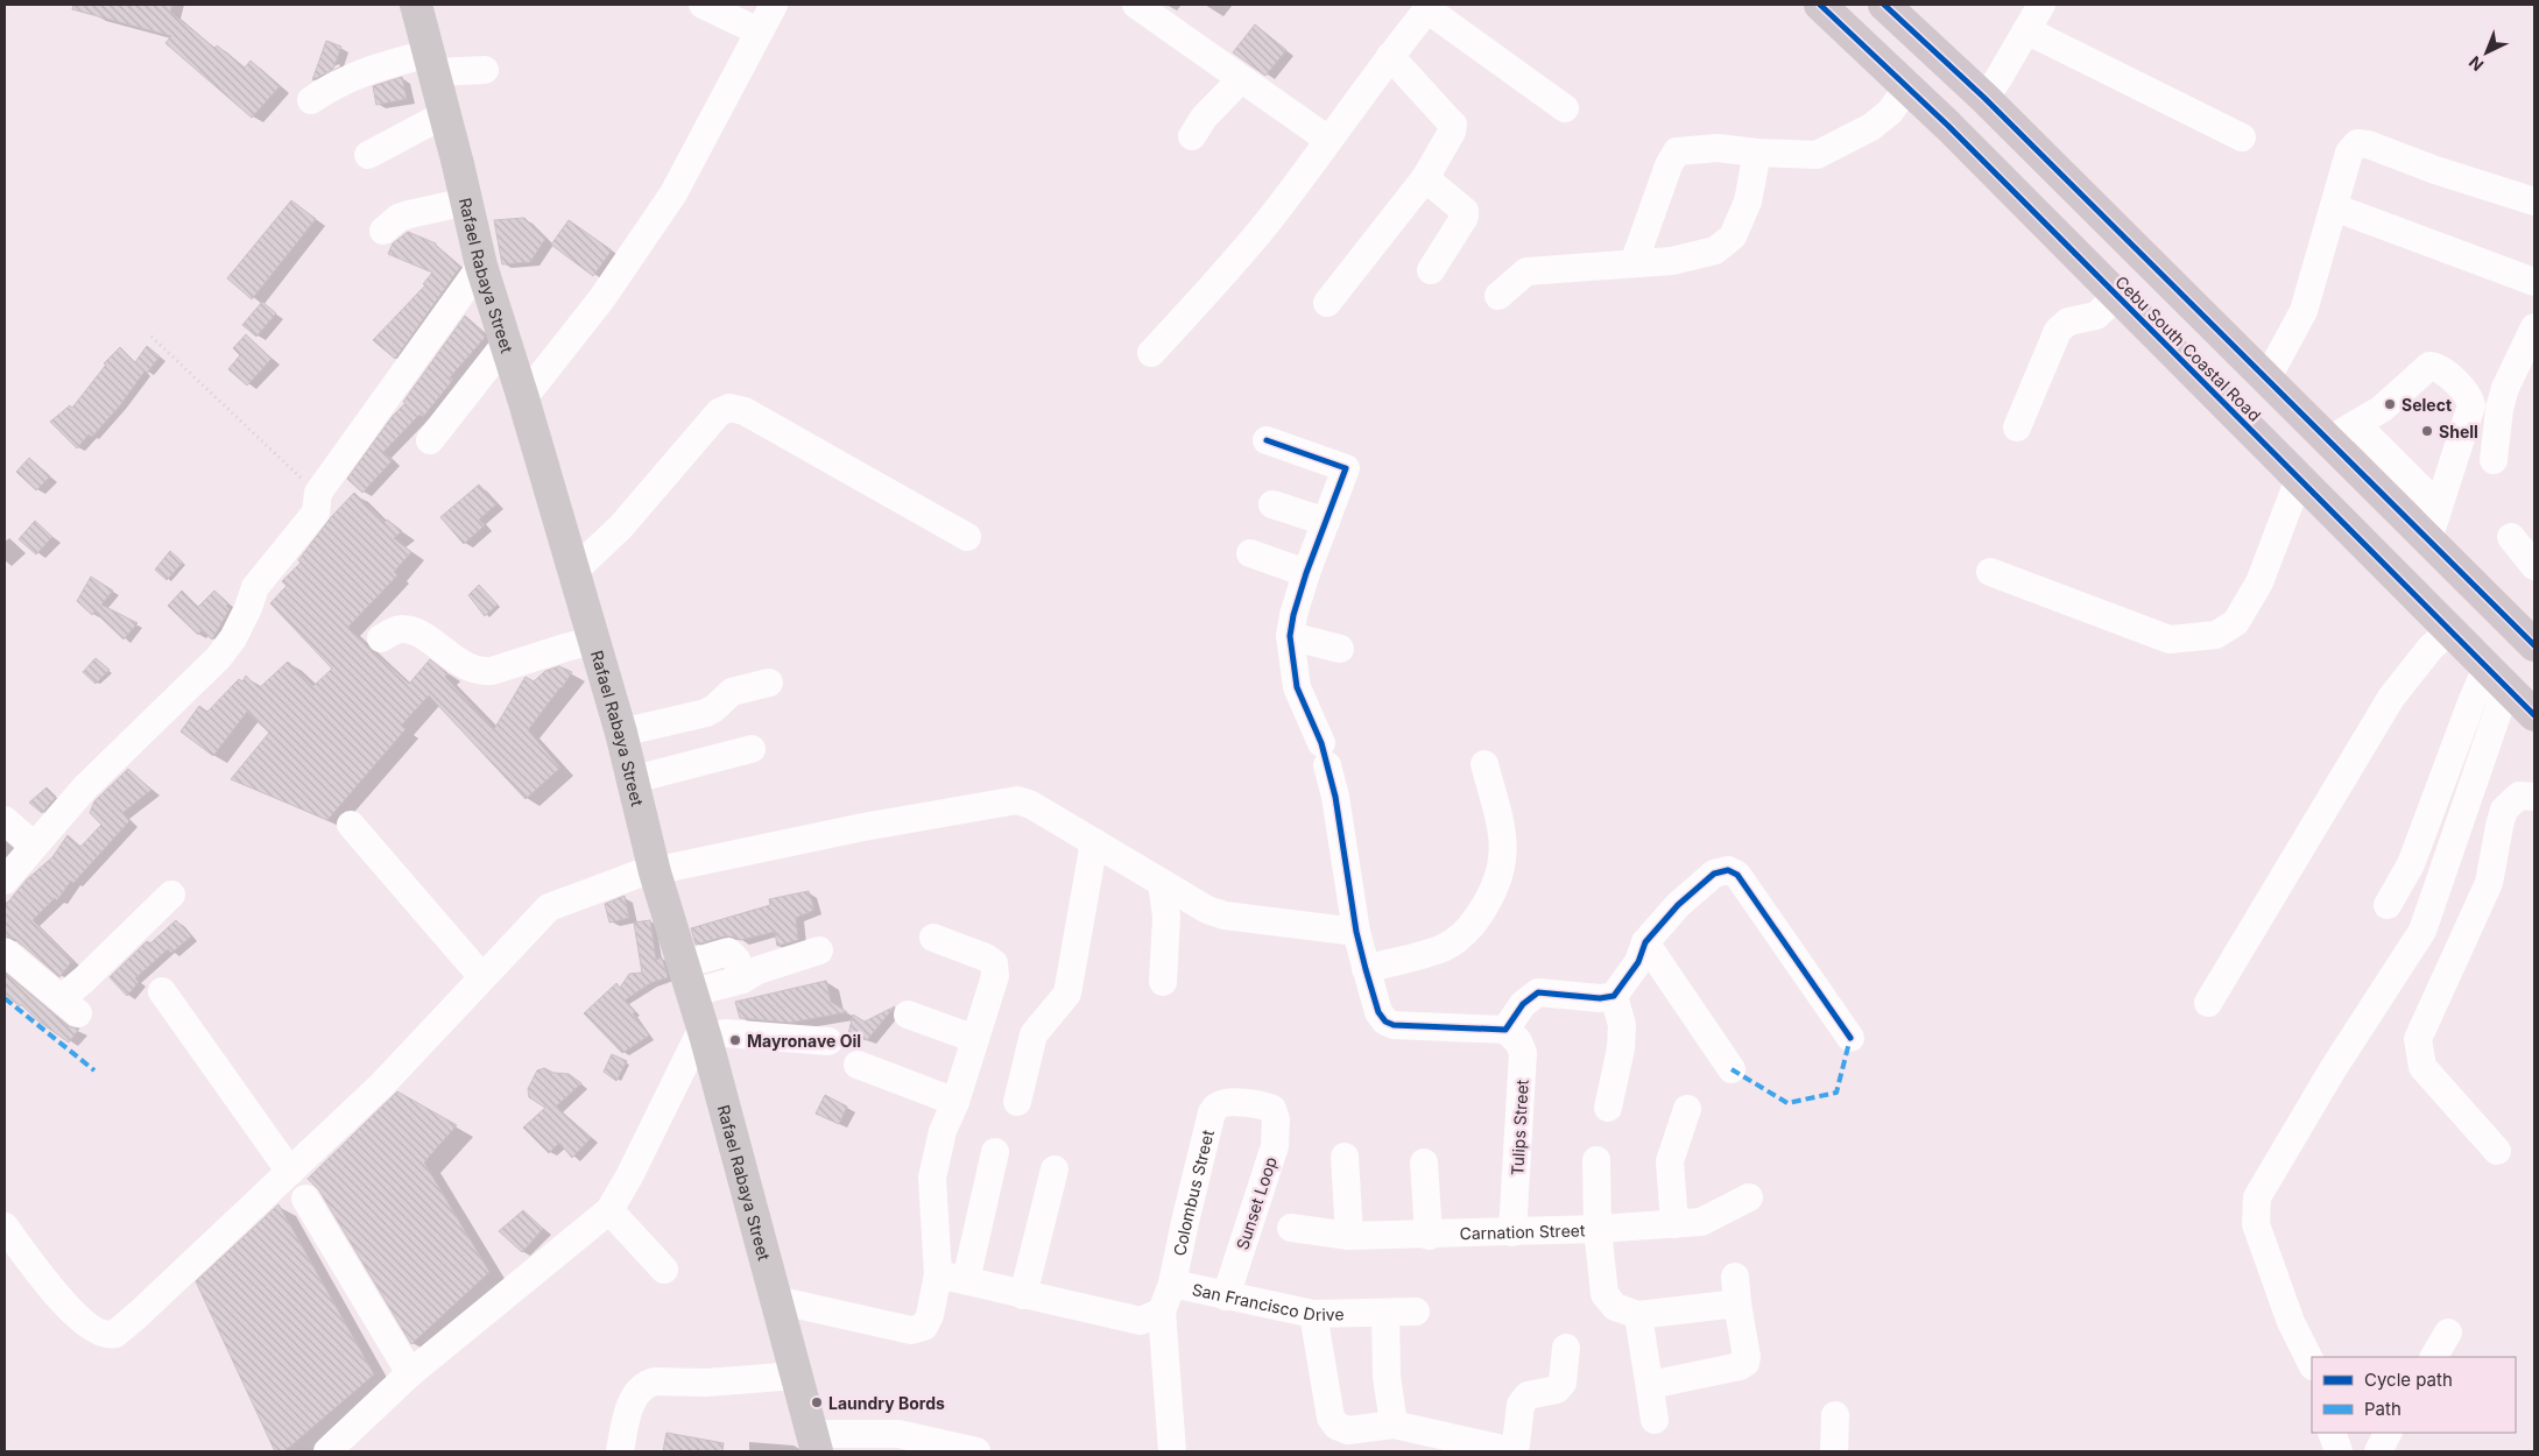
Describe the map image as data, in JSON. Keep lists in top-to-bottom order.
{
  "streets": {
    "highway": ["Cebu South Coastal Road"],
    "main road": ["Rafael Rabaya Street"],
    "street": [
      "Tulips Street",
      "Colombus Street",
      "Sunset Loop",
      "Carnation Street",
      "San Francisco Drive"
    ]
  },
  "crossings": [
    ["Tulips Street", "Carnation Street"],
    ["Colombus Street", "Sunset Loop"],
    ["Colombus Street", "San Francisco Drive"],
    ["Sunset Loop", "San Francisco Drive"]
  ],
  "places": [
    "Select",
    "Shell",
    "Mayronave Oil",
    "Laundry Bords"
  ],
  "legend": ["Cycle path", "Path"],
  "north": "bottom left"
}
